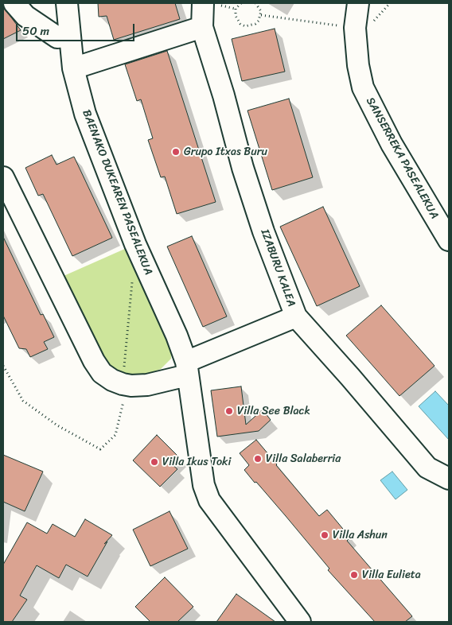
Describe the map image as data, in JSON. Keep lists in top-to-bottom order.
{
  "streets": {
    "street": ["SANSERREKA PASEALEKUA", "BAENAKO DUKEAREN PASEALEKUA", "IZABURU KALEA"]
  },
  "places": [
    "Grupo Itxas Buru",
    "Villa See Black",
    "Villa Salaberria",
    "Villa Ikus Toki",
    "Villa Ashun",
    "Villa Eulieta"
  ],
  "scale_bar": "50 m"
}
